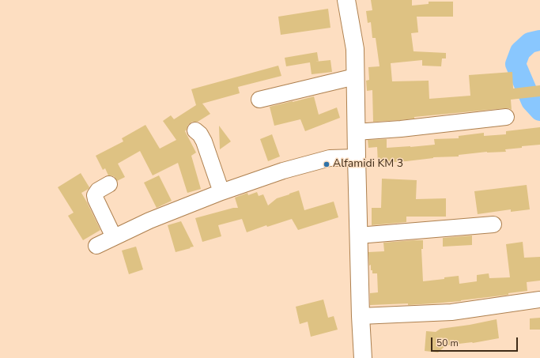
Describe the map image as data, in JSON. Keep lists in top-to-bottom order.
{
  "places": ["Alfamidi KM 3"],
  "scale_bar": "50 m"
}
